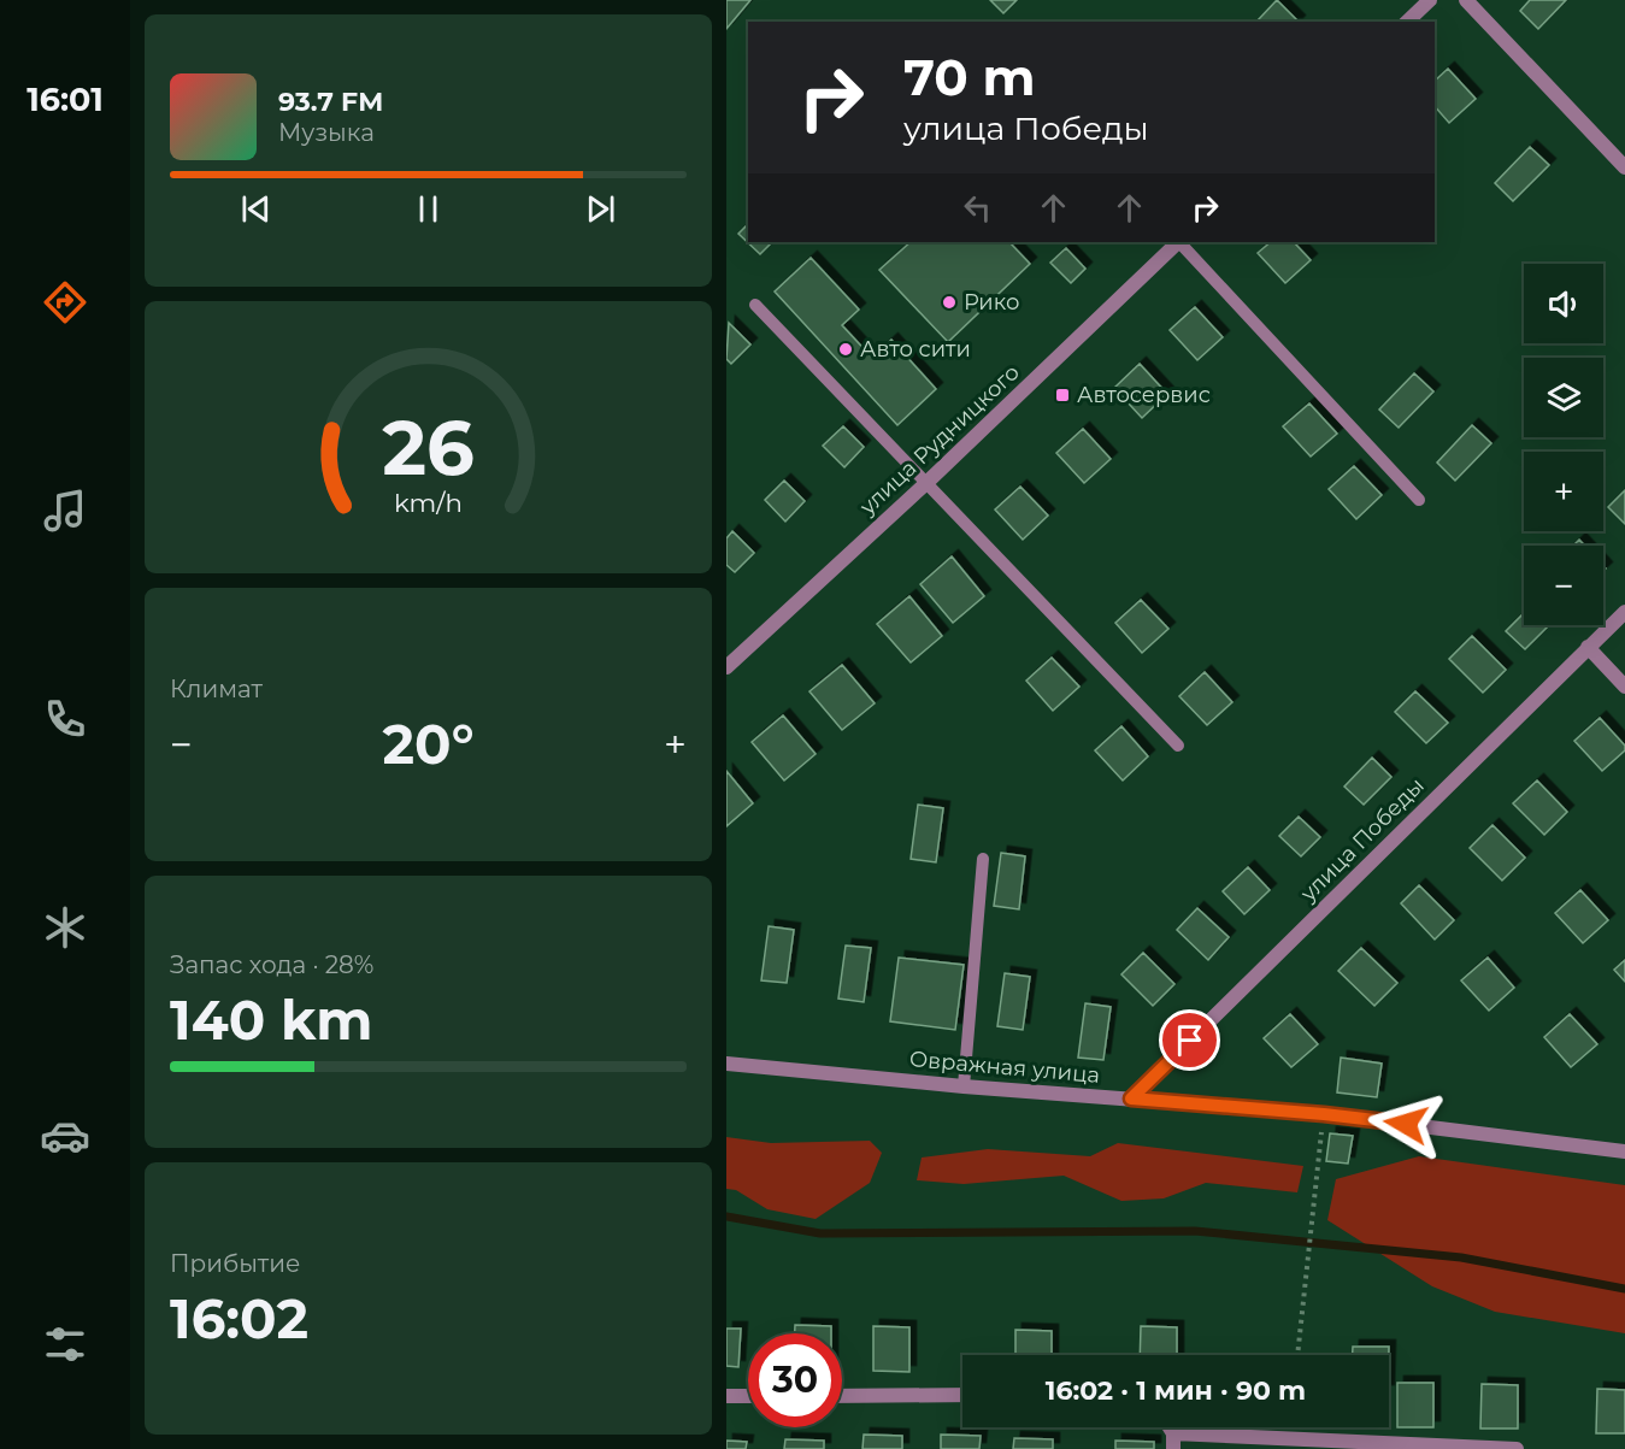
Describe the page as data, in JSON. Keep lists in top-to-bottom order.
{
  "streets": {
    "street": ["улица Рудницкого", "улица Победы", "Овражная улица"]
  },
  "crossings": [
    ["улица Победы", "Овражная улица"]
  ],
  "places": {
    "other": ["Рико", "Авто сити"],
    "transit": ["Автосервис"]
  },
  "page": {
    "tabs": "16:01",
    "turn": ["70 m", "улица Победы"],
    "song": ["93.7 FM", "Музыка"],
    "map_buttons": ["+", "−"],
    "tile": [
      "Климат",
      ["Запас хода · 28%", "140 km"],
      ["Прибытие", "16:02"]
    ],
    "heat": ["−", "20°", "+"],
    "limit": "30",
    "trip": "16:02 · 1 мин · 90 m",
    "gauge": ["26", "km/h"]
  }
}
